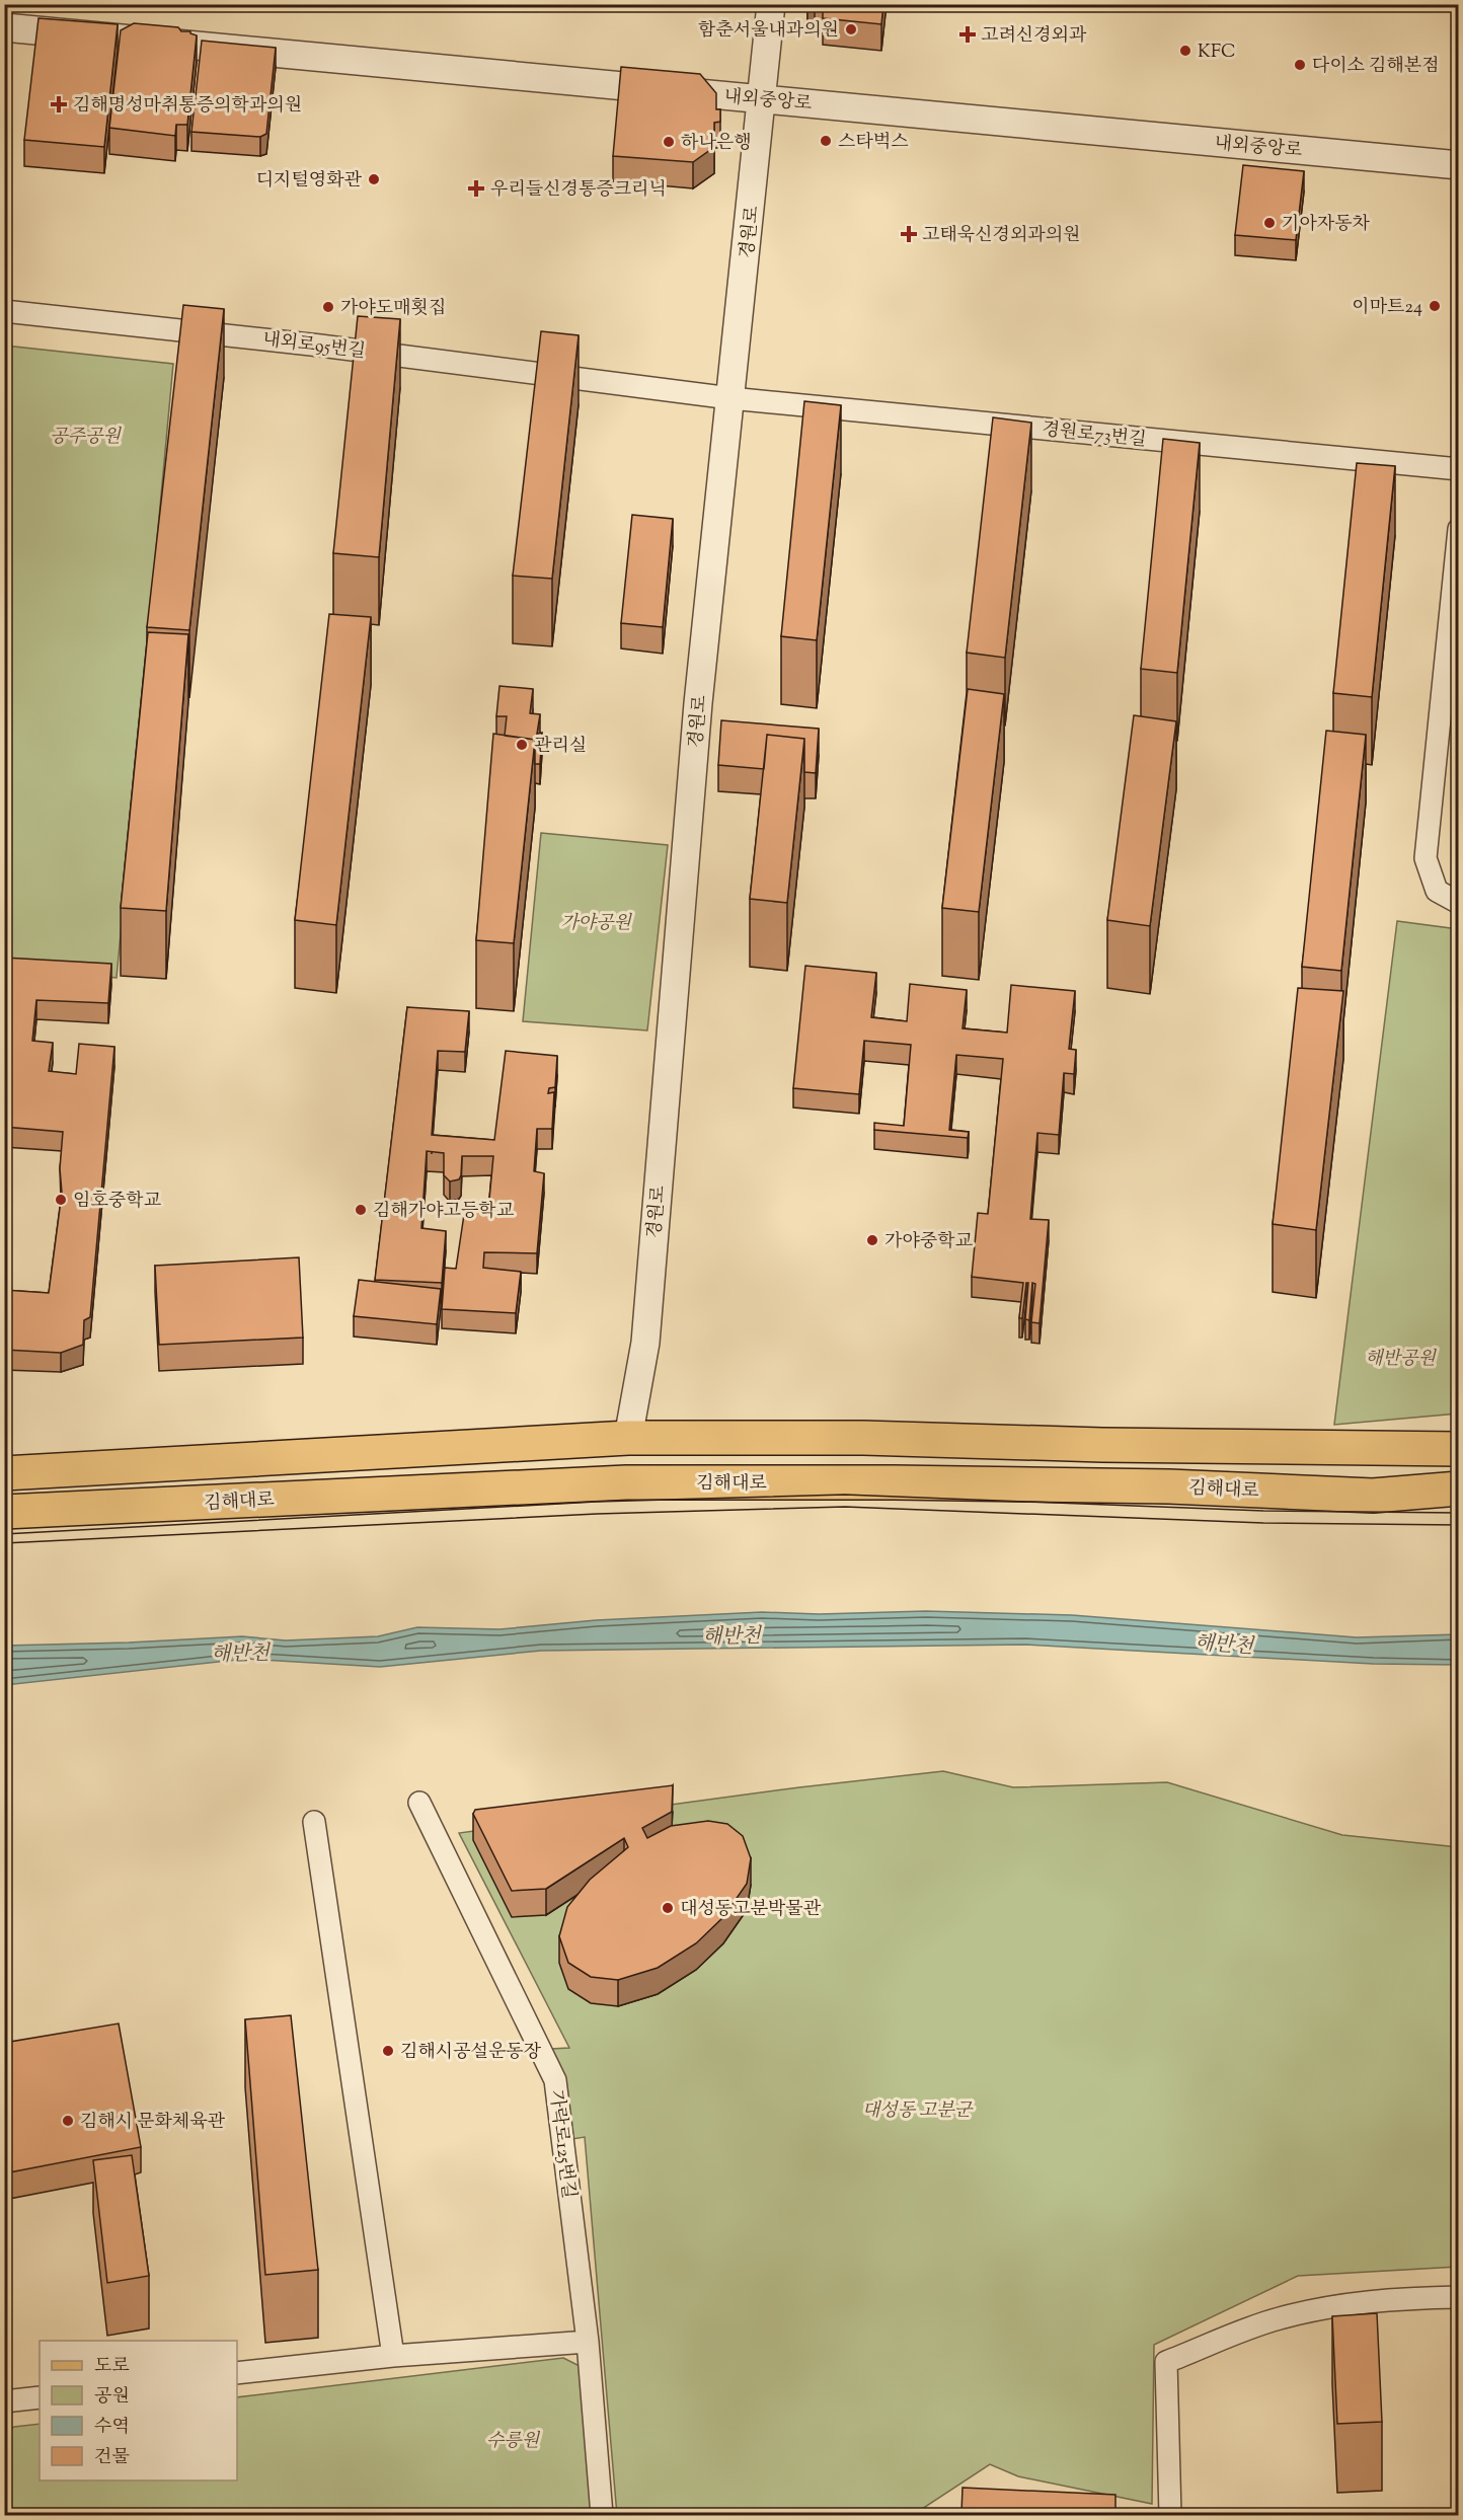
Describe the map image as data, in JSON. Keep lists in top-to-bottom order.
{
  "streets": {
    "main road": ["김해대로"],
    "street": [
      "내외중앙로",
      "경원로",
      "내외로95번길",
      "경원로73번길",
      "가락로125번길"
    ]
  },
  "crossings": [
    ["내외중앙로", "경원로"],
    ["경원로", "내외로95번길"],
    ["경원로", "경원로73번길"],
    ["내외로95번길", "경원로73번길"]
  ],
  "water": ["해반천"],
  "parks": [
    "공주공원",
    "가야공원",
    "해반공원",
    "대성동 고분군",
    "수릉원"
  ],
  "places": {
    "other": [
      "함춘서울내과의원",
      "KFC",
      "다이소 김해본점",
      "스타벅스",
      "하나은행",
      "디지털영화관",
      "기아자동차",
      "이마트24",
      "가야도매횟집",
      "관리실",
      "임호중학교",
      "김해가야고등학교",
      "가야중학교",
      "대성동고분박물관",
      "김해시공설운동장",
      "김해시 문화체육관"
    ],
    "health": [
      "고려신경외과",
      "김해명성마취통증의학과의원",
      "우리들신경통증크리닉",
      "고태욱신경외과의원"
    ]
  },
  "legend": [
    "도로",
    "공원",
    "수역",
    "건물"
  ]
}
